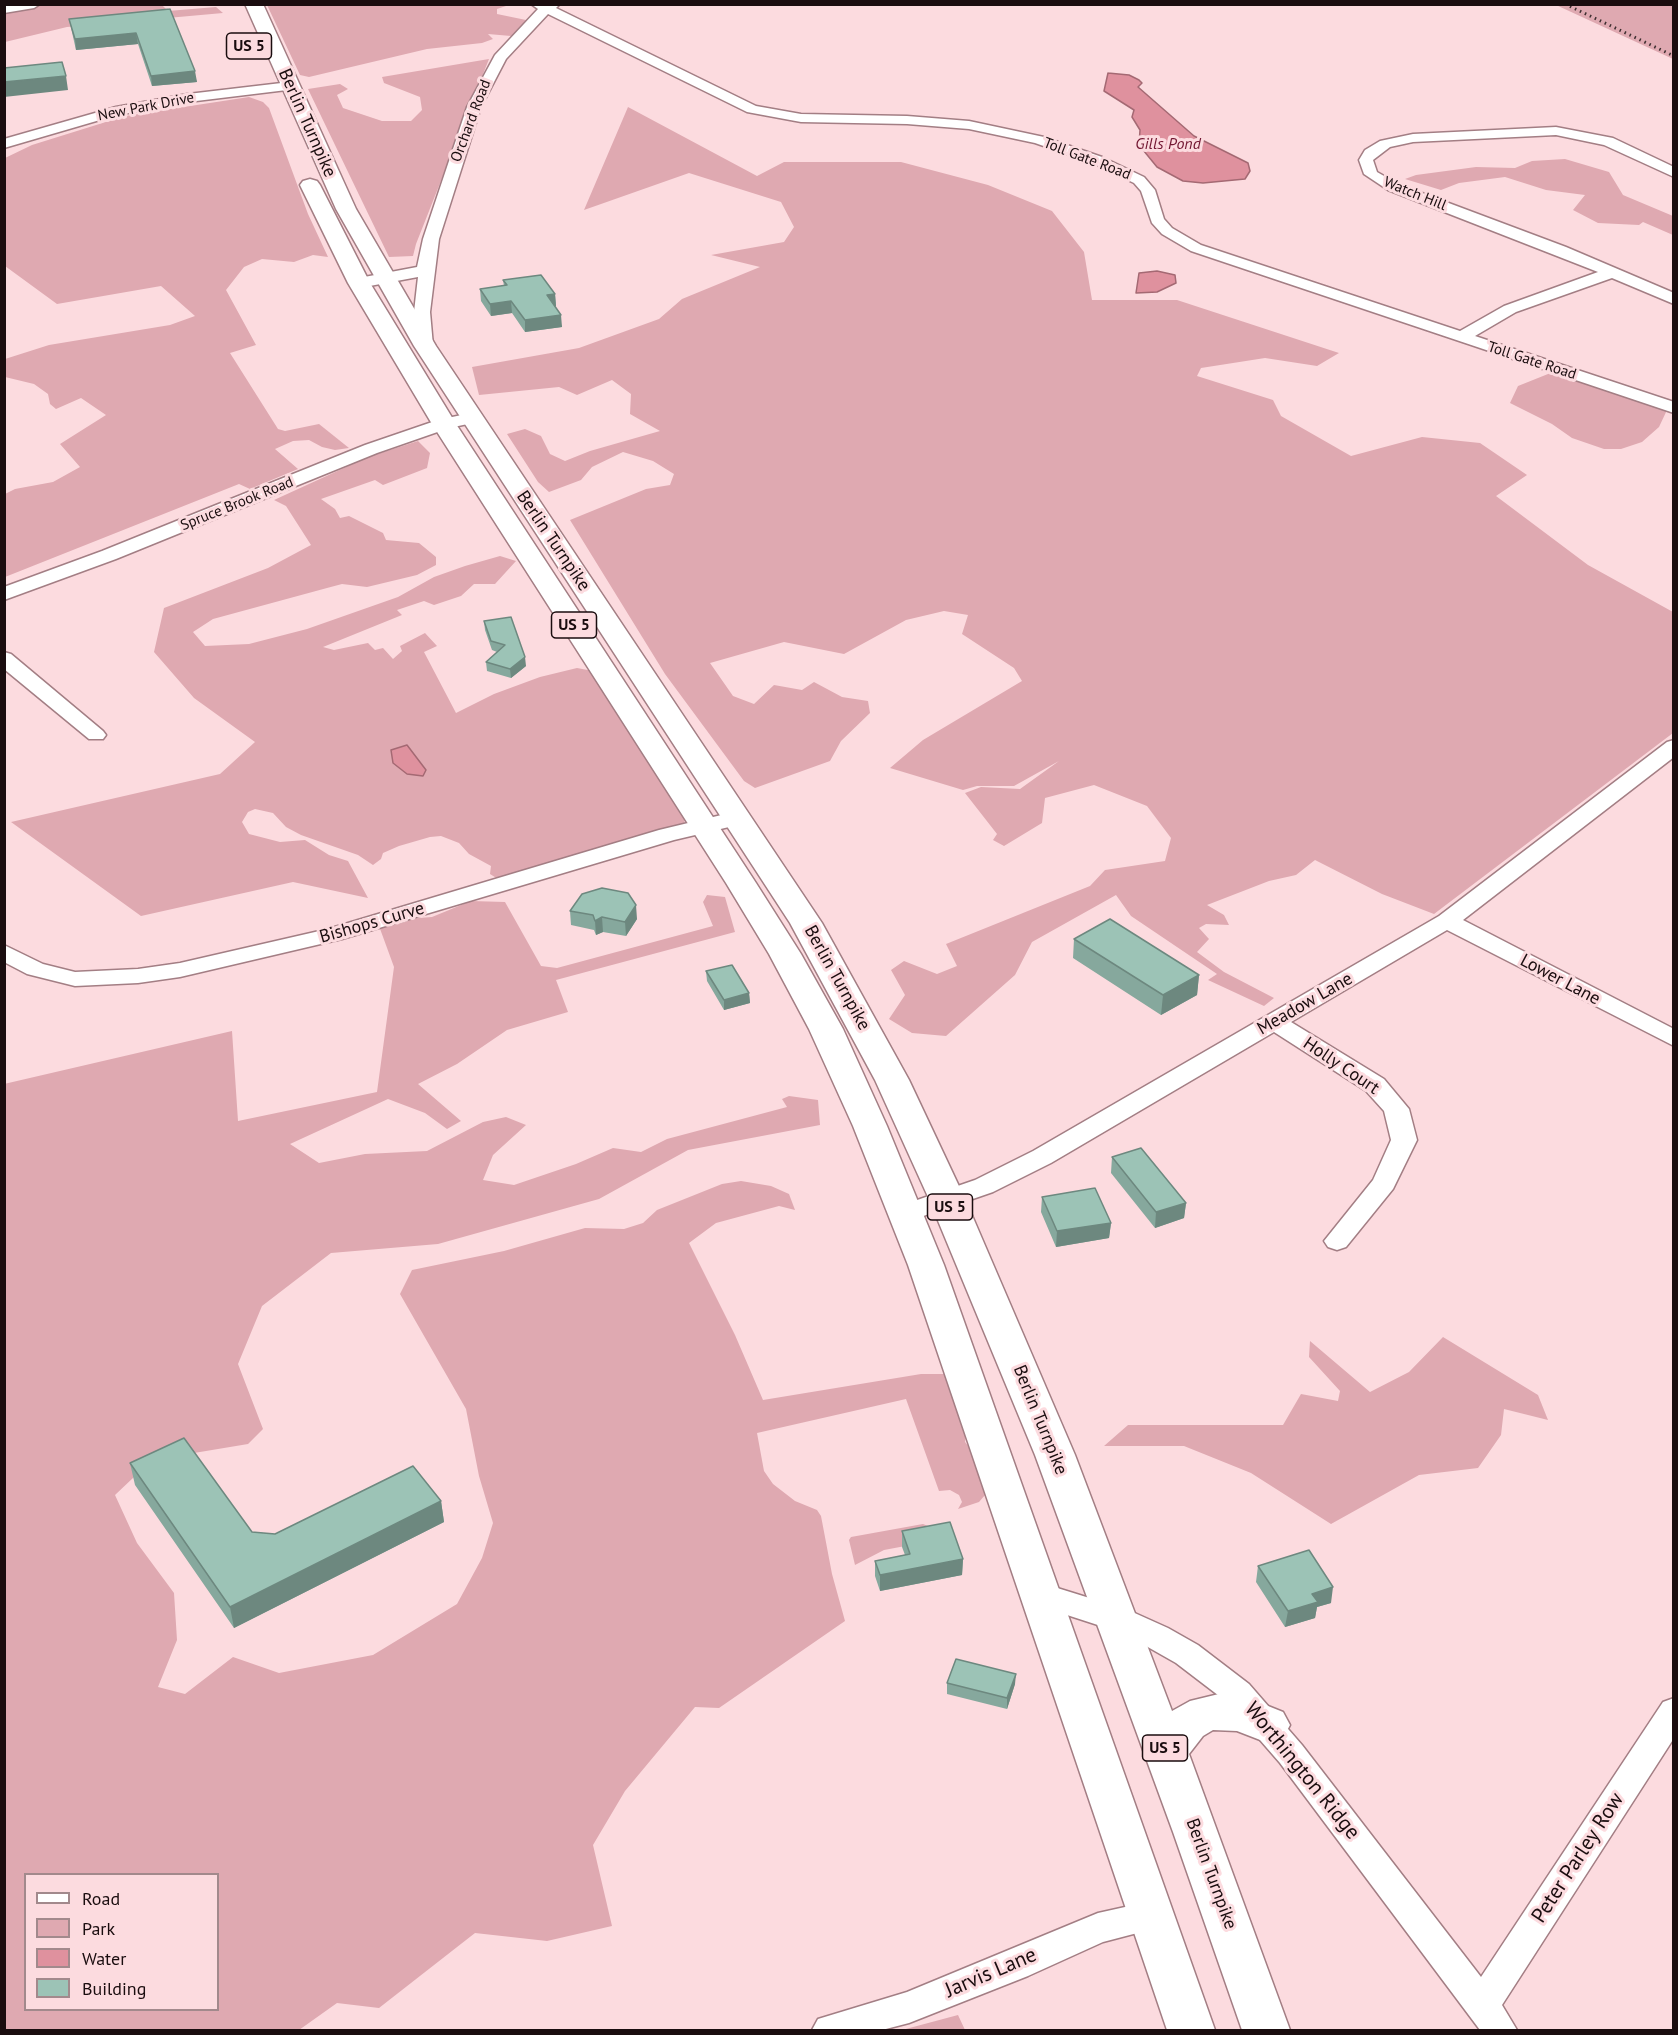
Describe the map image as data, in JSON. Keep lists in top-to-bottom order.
{
  "streets": {
    "highway": ["US 5", "Berlin Turnpike"],
    "street": [
      "New Park Drive",
      "Orchard Road",
      "Toll Gate Road",
      "Watch Hill",
      "Spruce Brook Road",
      "Bishops Curve",
      "Lower Lane",
      "Meadow Lane",
      "Holly Court",
      "Worthington Ridge",
      "Peter Parley Row",
      "Jarvis Lane"
    ]
  },
  "crossings": [
    ["New Park Drive", "Berlin Turnpike"],
    ["Orchard Road", "Berlin Turnpike"],
    ["Orchard Road", "Toll Gate Road"],
    ["Berlin Turnpike", "Spruce Brook Road"],
    ["Berlin Turnpike", "Bishops Curve"],
    ["Berlin Turnpike", "Meadow Lane"],
    ["Berlin Turnpike", "Worthington Ridge"],
    ["Berlin Turnpike", "Jarvis Lane"],
    ["Lower Lane", "Meadow Lane"],
    ["Meadow Lane", "Holly Court"],
    ["Worthington Ridge", "Peter Parley Row"]
  ],
  "water": ["Gills Pond"],
  "legend": [
    "Road",
    "Park",
    "Water",
    "Building"
  ]
}
